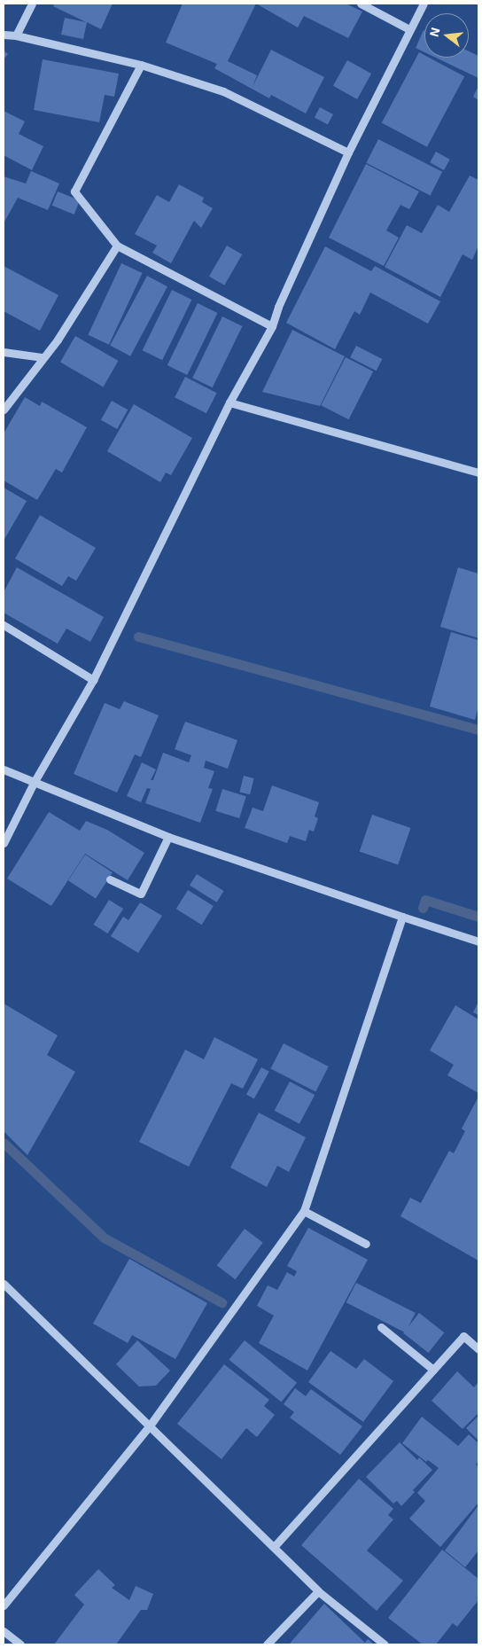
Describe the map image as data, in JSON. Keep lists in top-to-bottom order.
{
  "north": "left"
}
